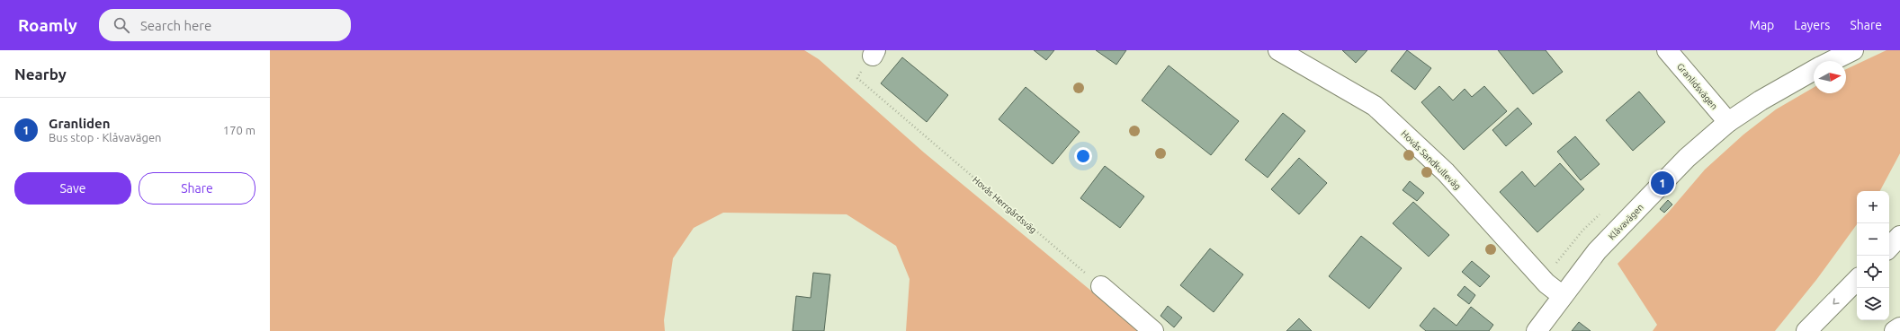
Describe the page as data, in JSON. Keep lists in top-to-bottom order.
{
  "streets": {
    "street": ["Granlidsvägen", "Hovås Sandkulleväg", "Klåvavägen"],
    "path": ["Hovås Herrgårdsväg"]
  },
  "crossings": [
    ["Granlidsvägen", "Klåvavägen"],
    ["Hovås Sandkulleväg", "Klåvavägen"]
  ],
  "north": "right",
  "page": {
    "header": "Roamly",
    "search": "Search here",
    "nav": ["Map", "Layers", "Share"],
    "heading": "Nearby",
    "list": [
      {
        "mark": "1",
        "name": "Granliden",
        "note": "Bus stop · Klåvavägen",
        "value": "170 m"
      }
    ],
    "buttons": ["Save", "Share"],
    "pins": "1",
    "map_buttons": ["+", "−"]
  }
}
